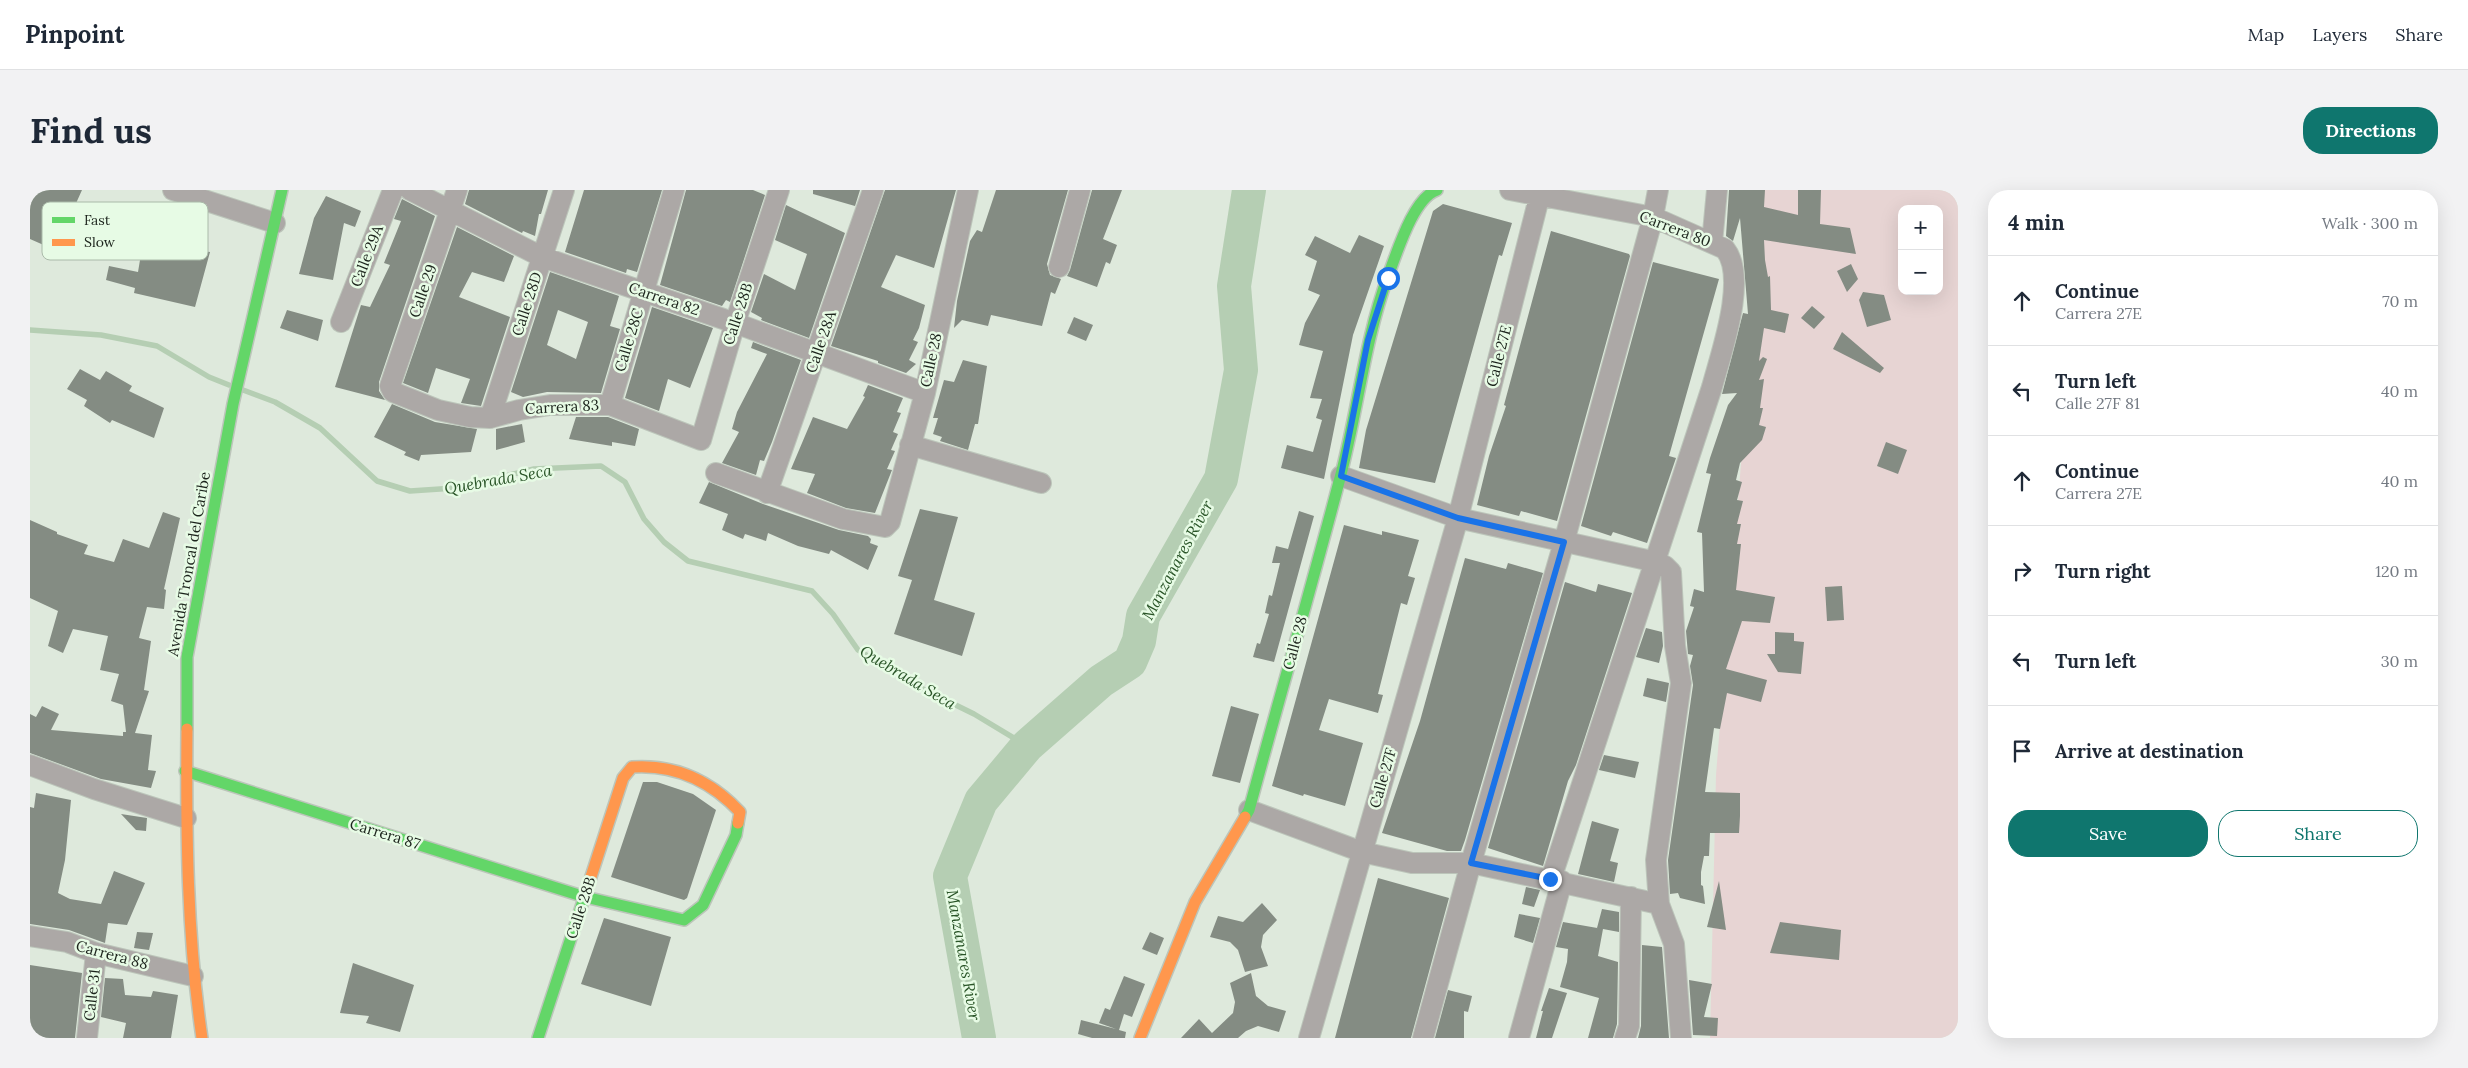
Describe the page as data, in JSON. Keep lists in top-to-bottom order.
{
  "streets": {
    "main road": [
      "Calle 28B",
      "Calle 28",
      "Avenida Troncal del Caribe",
      "Carrera 87"
    ],
    "street": [
      "Carrera 80",
      "Calle 29A",
      "Calle 29",
      "Carrera 82",
      "Calle 28D",
      "Calle 28C",
      "Calle 28A",
      "Calle 27E",
      "Carrera 83",
      "Calle 27F",
      "Carrera 88",
      "Calle 31"
    ]
  },
  "crossings": [
    ["Carrera 80", "Calle 27E"],
    ["Calle 29", "Carrera 82"],
    ["Calle 29", "Carrera 83"],
    ["Carrera 82", "Calle 28D"],
    ["Carrera 82", "Calle 28B"],
    ["Carrera 82", "Calle 28C"],
    ["Carrera 82", "Calle 28A"],
    ["Carrera 82", "Calle 28"],
    ["Calle 28D", "Carrera 83"],
    ["Calle 28B", "Carrera 83"],
    ["Calle 28B", "Carrera 87"],
    ["Calle 28C", "Carrera 83"],
    ["Calle 28A", "Calle 28"],
    ["Calle 27E", "Calle 27F"],
    ["Avenida Troncal del Caribe", "Carrera 87"],
    ["Avenida Troncal del Caribe", "Carrera 88"],
    ["Carrera 88", "Calle 31"]
  ],
  "water": ["Quebrada Seca", "Manzanares River"],
  "legend": ["Fast", "Slow"],
  "page": {
    "header": "Pinpoint",
    "nav": ["Map", "Layers", "Share"],
    "buttons": [
      "Directions",
      ["Save", "Share"]
    ],
    "title": "Find us",
    "heading": ["4 min", "Walk · 300 m"],
    "map_buttons": ["+", "−"],
    "list": [
      ["Continue", "Carrera 27E", "70 m"],
      ["Turn left", "Calle 27F 81", "40 m"],
      ["Continue", "Carrera 27E", "40 m"],
      ["Turn right", "120 m"],
      ["Turn left", "30 m"],
      "Arrive at destination"
    ]
  }
}
